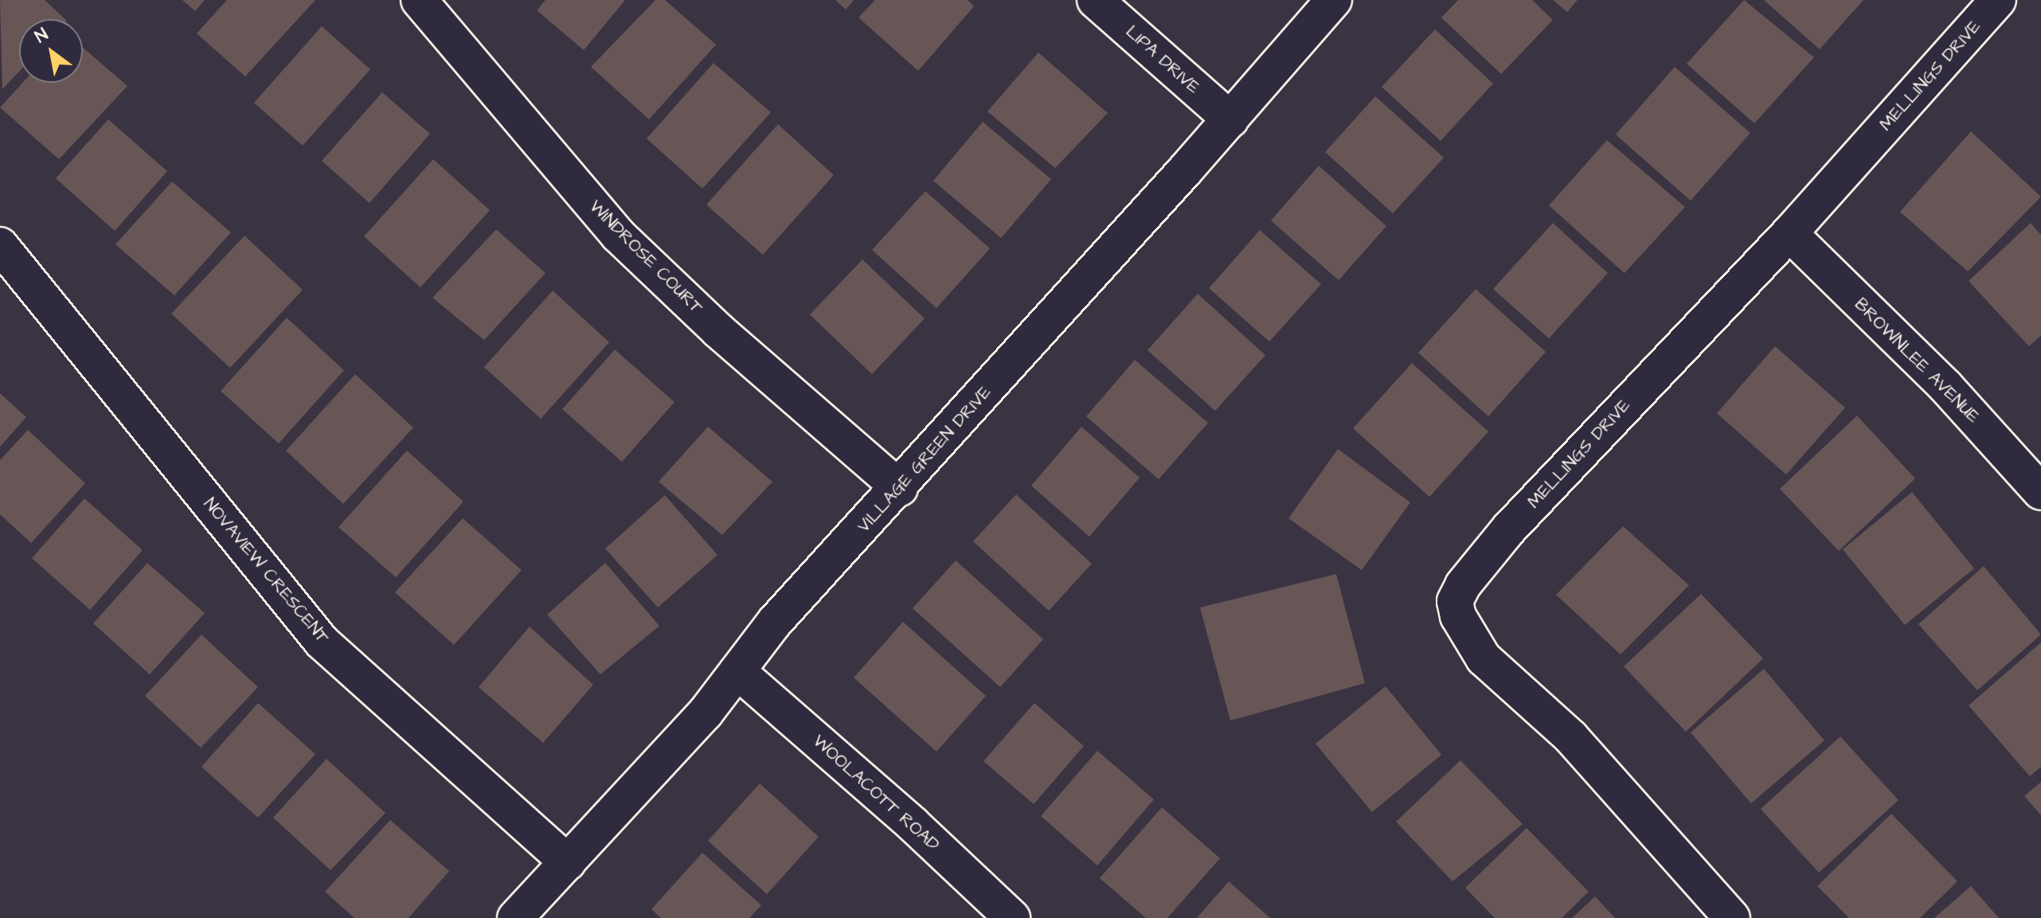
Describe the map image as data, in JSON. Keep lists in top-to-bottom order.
{
  "streets": {
    "street": [
      "LIPA DRIVE",
      "MELLINGS DRIVE",
      "WINDROSE COURT",
      "BROWNLEE AVENUE",
      "VILLAGE GREEN DRIVE",
      "NOVAVIEW CRESCENT",
      "WOOLACOTT ROAD"
    ]
  },
  "crossings": [
    ["LIPA DRIVE", "VILLAGE GREEN DRIVE"],
    ["MELLINGS DRIVE", "BROWNLEE AVENUE"],
    ["WINDROSE COURT", "VILLAGE GREEN DRIVE"],
    ["VILLAGE GREEN DRIVE", "NOVAVIEW CRESCENT"],
    ["VILLAGE GREEN DRIVE", "WOOLACOTT ROAD"]
  ],
  "north": "top left"
}
